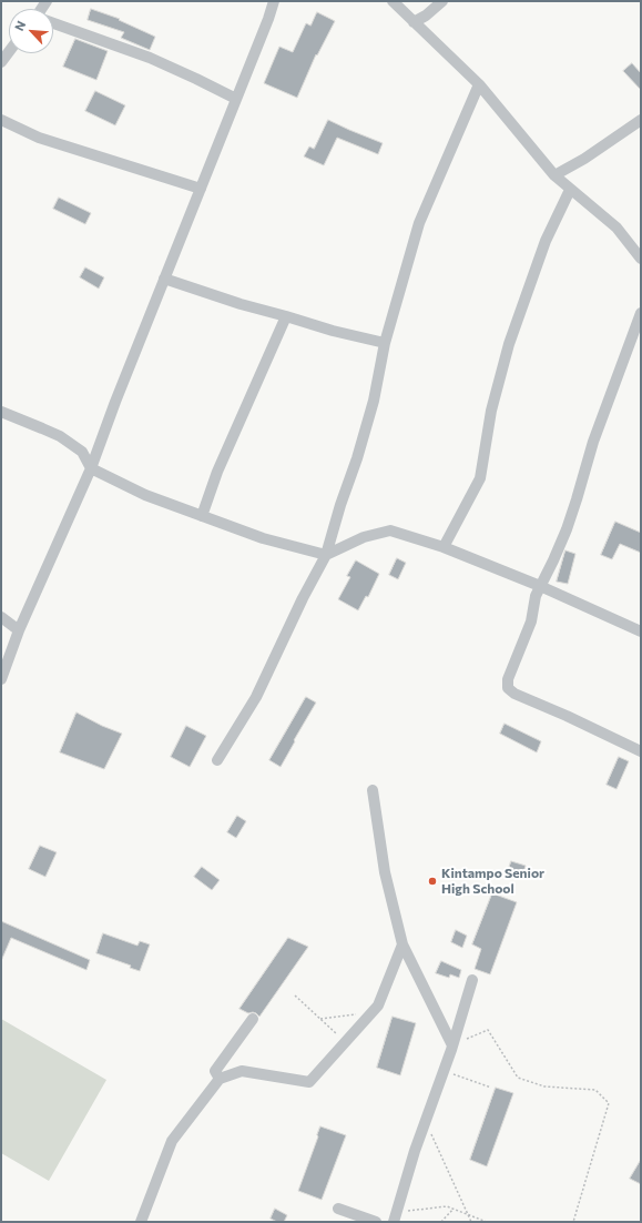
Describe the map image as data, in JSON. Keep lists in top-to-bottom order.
{
  "places": ["Kintampo Senior High School"],
  "north": "top left"
}
